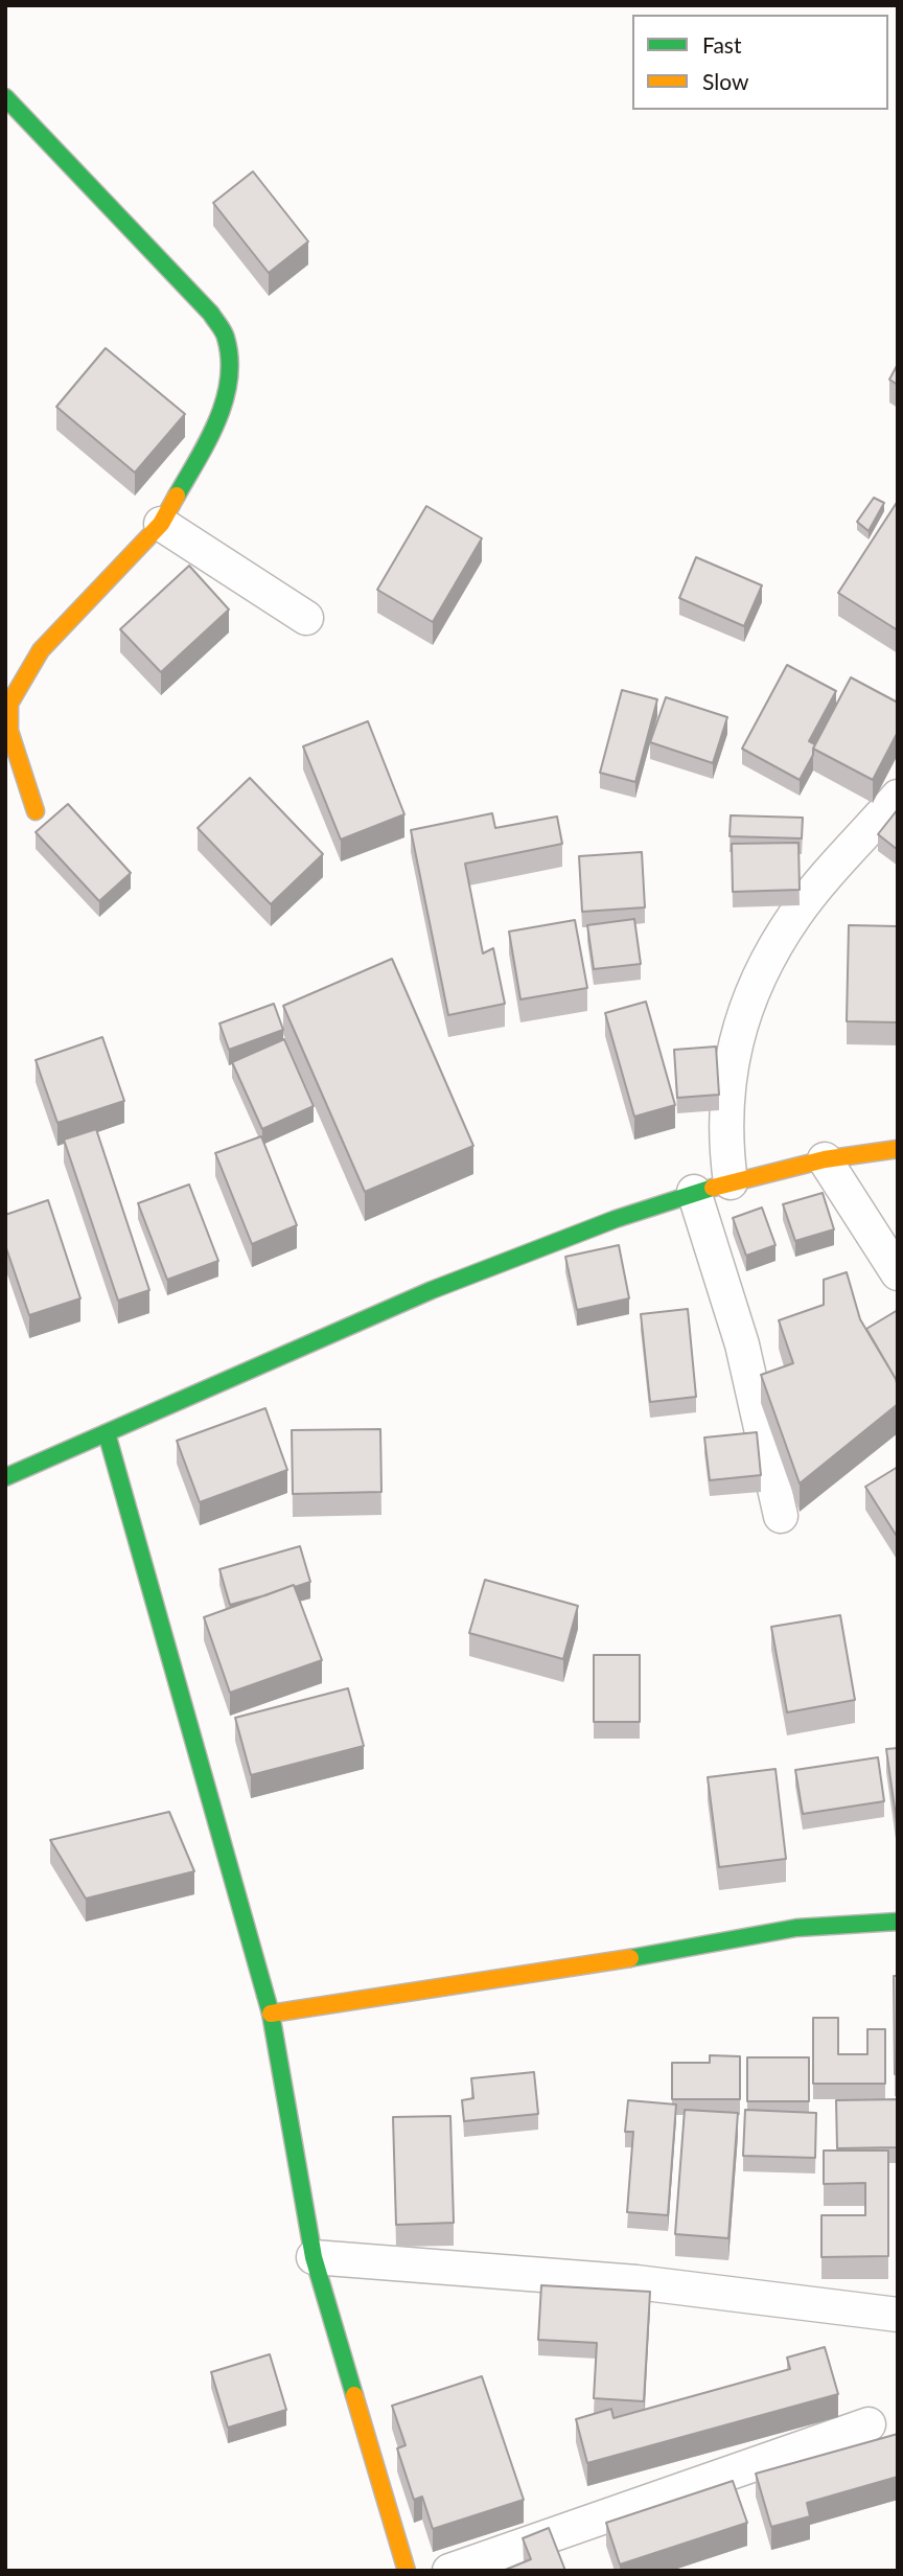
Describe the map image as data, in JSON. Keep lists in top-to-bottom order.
{
  "legend": ["Fast", "Slow"]
}
